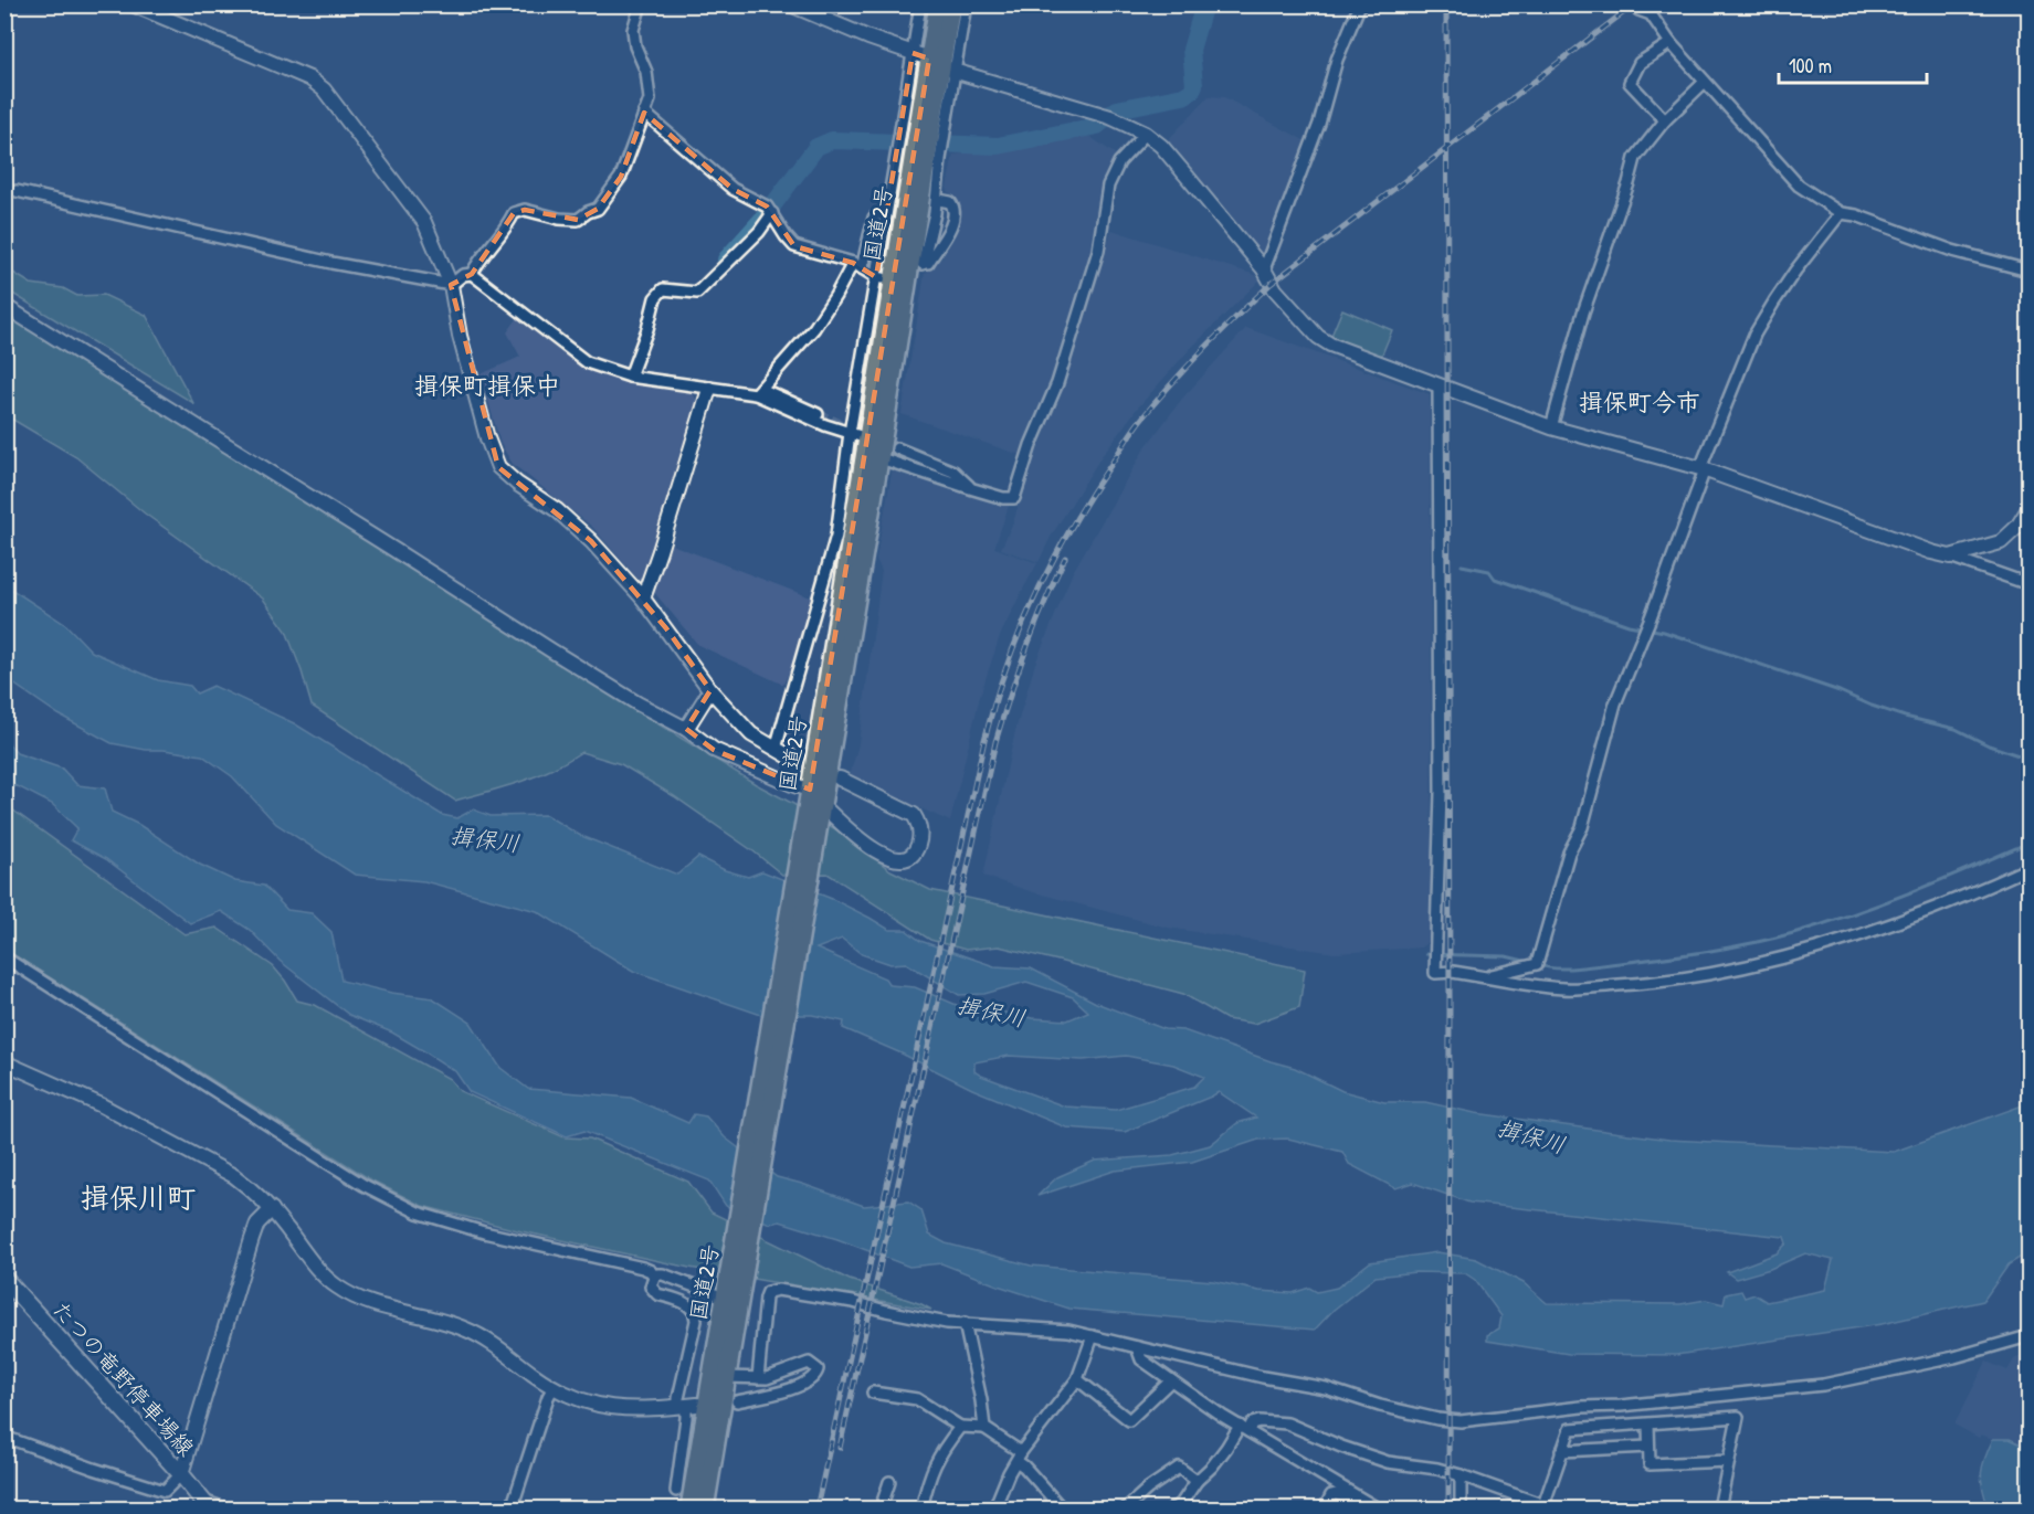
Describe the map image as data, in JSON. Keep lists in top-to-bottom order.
{
  "streets": {
    "highway": ["国道2号"],
    "main road": ["たつの竜野停車場線"]
  },
  "districts": ["揖保町揖保中", "揖保町今市", "揖保川町"],
  "water": ["揖保川"],
  "scale_bar": "100 m"
}
